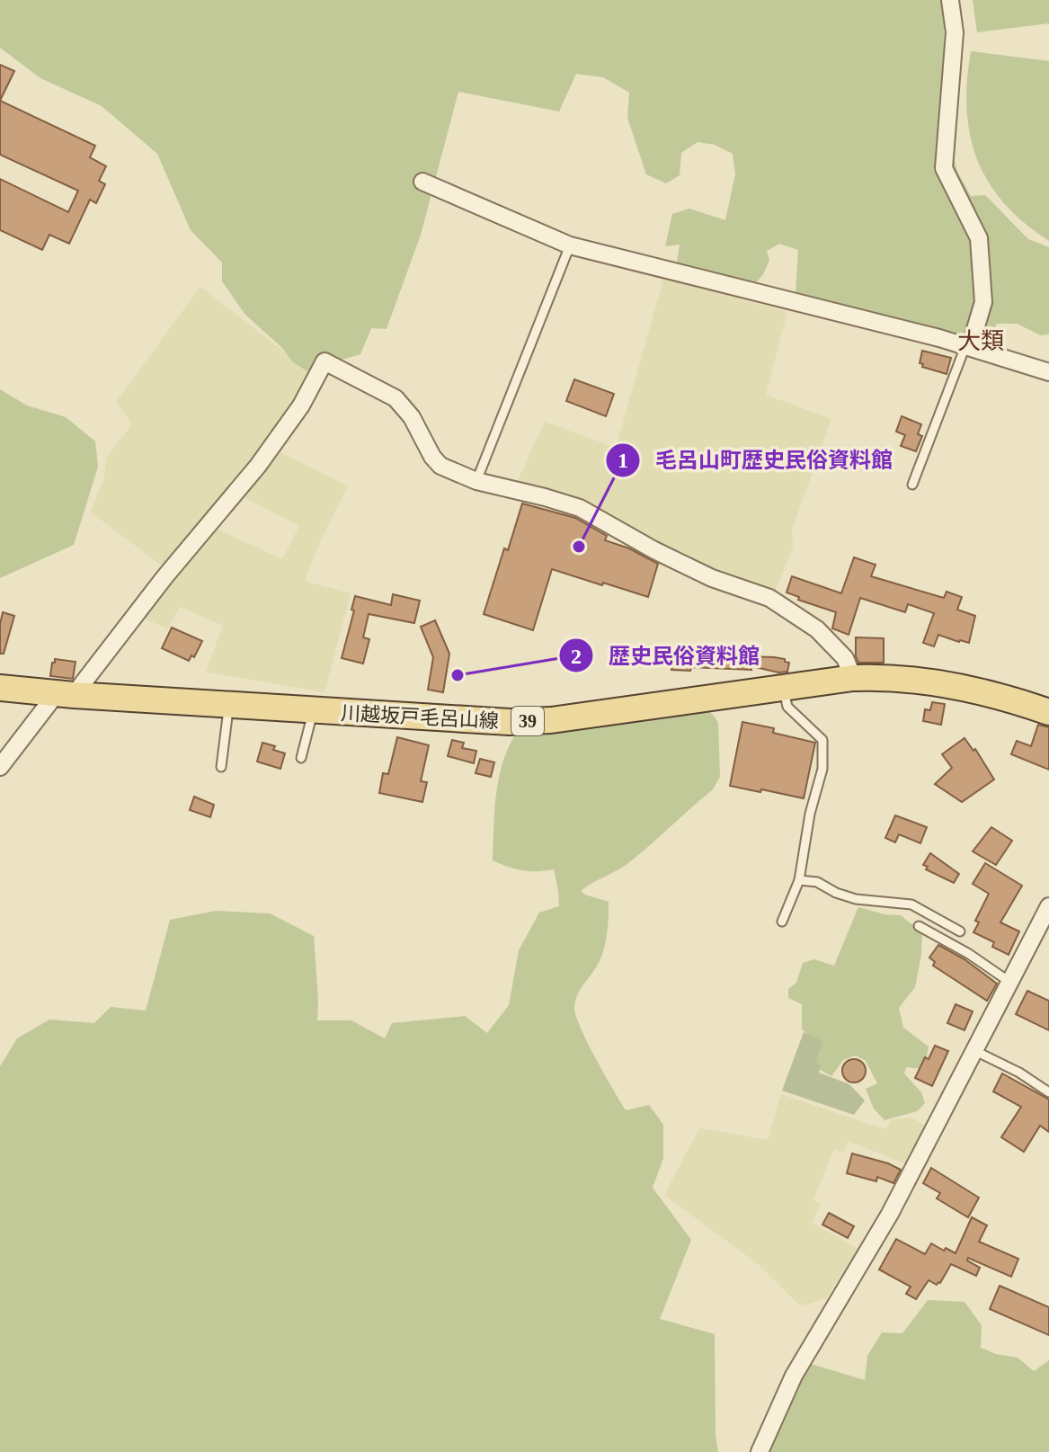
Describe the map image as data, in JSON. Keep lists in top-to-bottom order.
{
  "streets": {
    "main road": ["川越坂戸毛呂山線", "39"]
  },
  "districts": ["大類"],
  "places": ["毛呂山町歴史民俗資料館", "歴史民俗資料館"]
}
